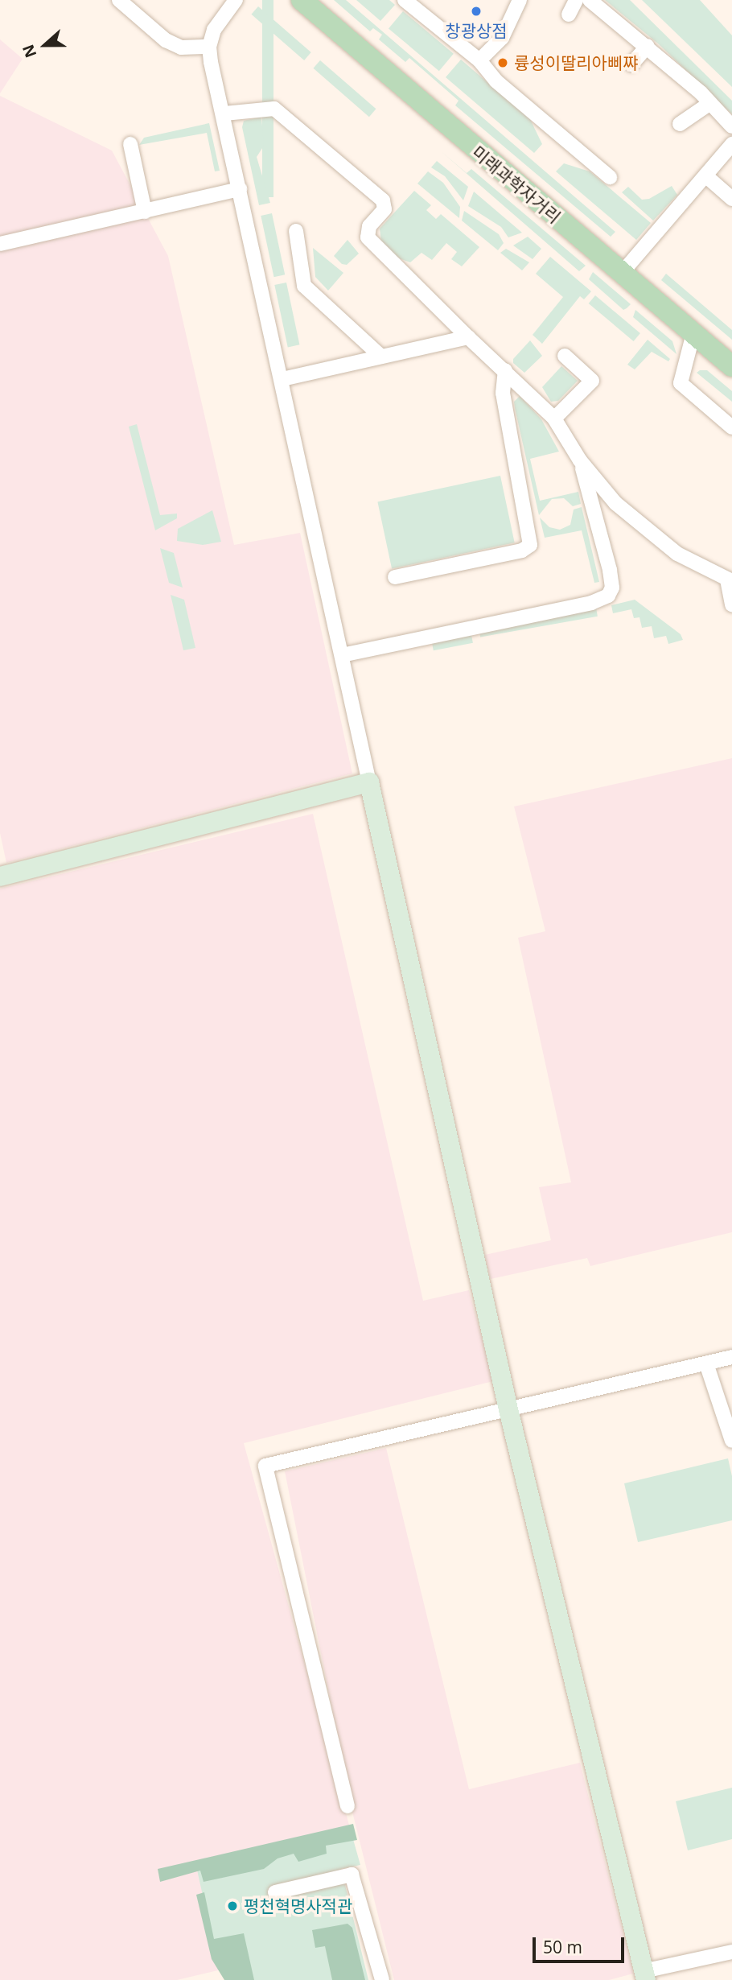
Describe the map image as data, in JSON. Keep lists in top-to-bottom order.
{
  "streets": {
    "main road": ["미래과학자거리"]
  },
  "places": ["창광상점", "륭성이딸리아삐쨔", "평천혁명사적관"],
  "scale_bar": "50 m",
  "north": "left"
}
